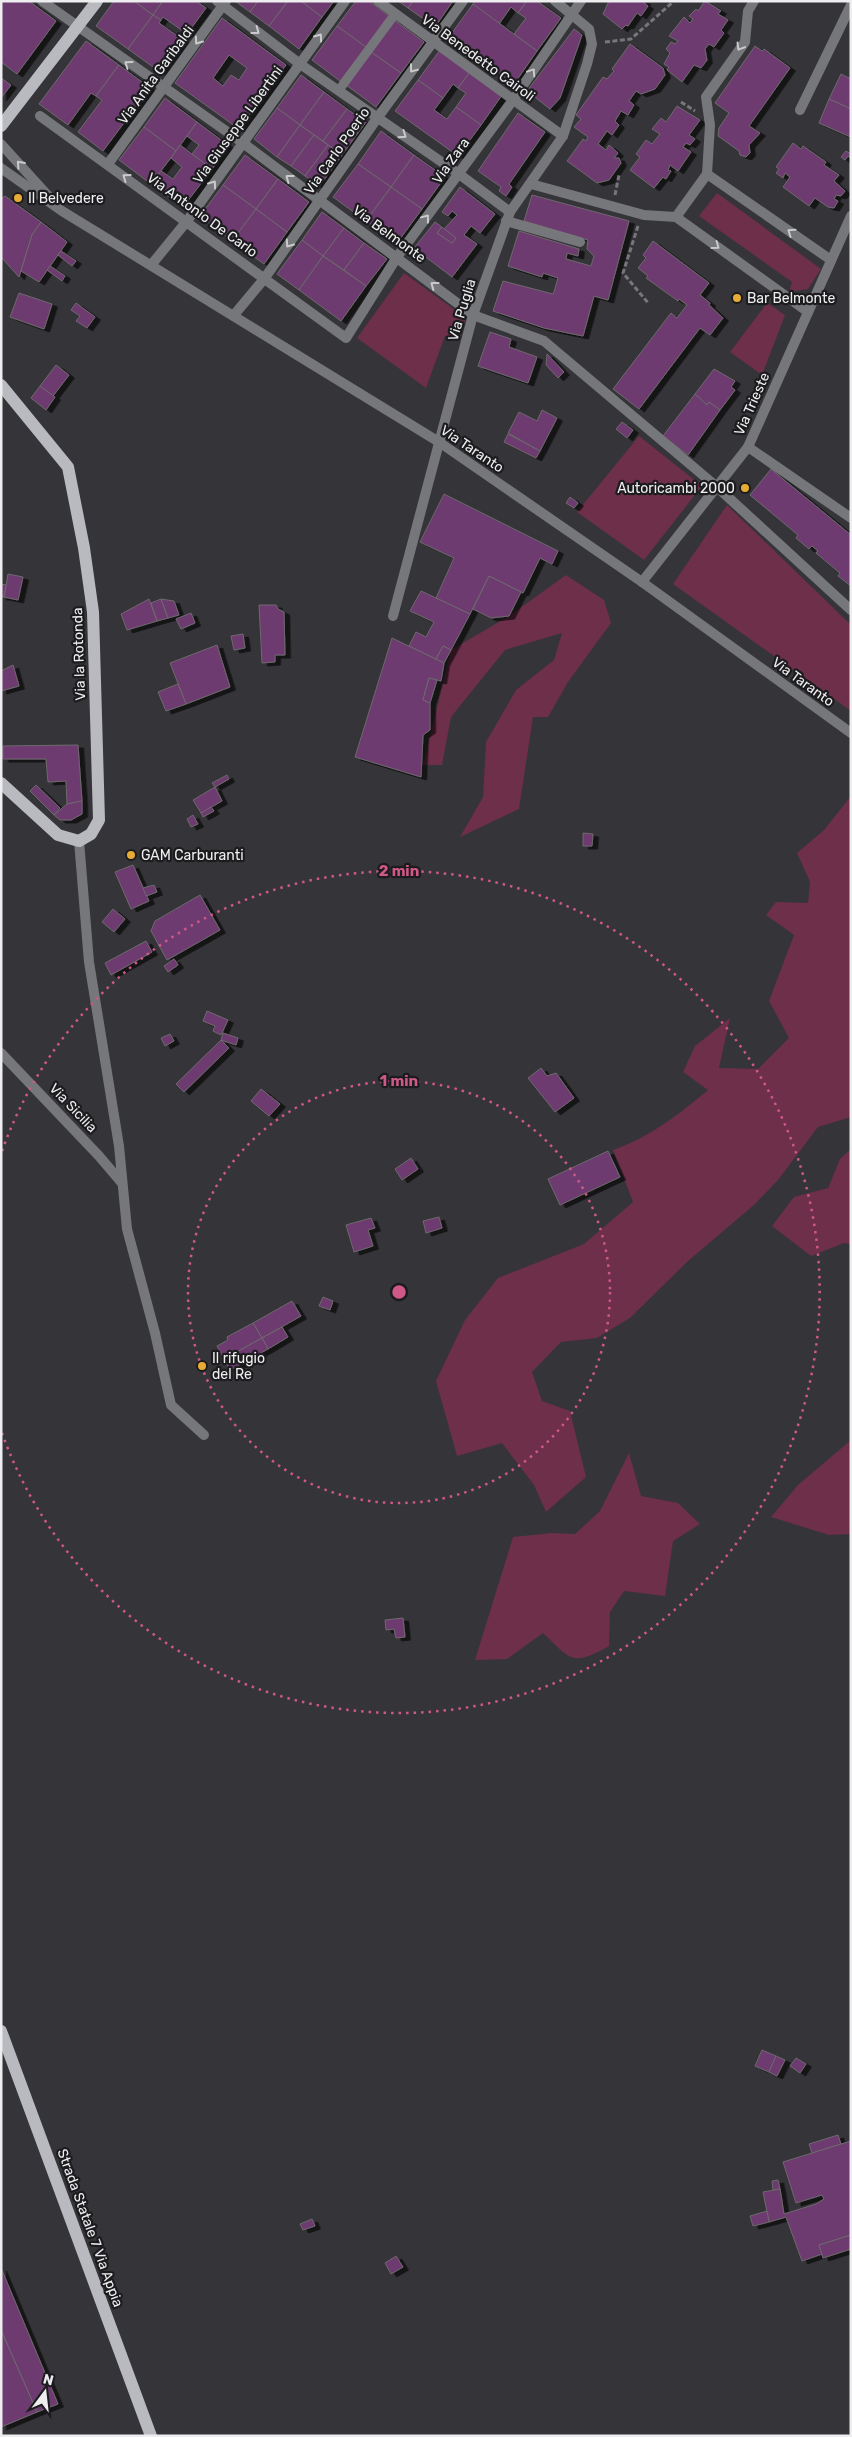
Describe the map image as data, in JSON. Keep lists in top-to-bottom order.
{
  "streets": {
    "main road": ["Via la Rotonda", "Strada Statale 7 Via Appia"],
    "street": [
      "Via Benedetto Cairoli",
      "Via Anita Garibaldi",
      "Via Giuseppe Libertini",
      "Via Carlo Poerio",
      "Via Zara",
      "Via Antonio De Carlo",
      "Via Belmonte",
      "Via Puglia",
      "Via Trieste",
      "Via Taranto",
      "Via Sicilia"
    ]
  },
  "crossings": [
    ["Via Benedetto Cairoli", "Via Carlo Poerio"],
    ["Via Benedetto Cairoli", "Via Zara"],
    ["Via Benedetto Cairoli", "Via Puglia"],
    ["Via Anita Garibaldi", "Via Antonio De Carlo"],
    ["Via Anita Garibaldi", "Via Belmonte"],
    ["Via Giuseppe Libertini", "Via Antonio De Carlo"],
    ["Via Giuseppe Libertini", "Via Belmonte"],
    ["Via Giuseppe Libertini", "Via Taranto"],
    ["Via Carlo Poerio", "Via Antonio De Carlo"],
    ["Via Carlo Poerio", "Via Belmonte"],
    ["Via Carlo Poerio", "Via Taranto"],
    ["Via Zara", "Via Antonio De Carlo"],
    ["Via Zara", "Via Belmonte"],
    ["Via Zara", "Via Puglia"],
    ["Via Belmonte", "Via Puglia"],
    ["Via Belmonte", "Via Trieste"],
    ["Via Puglia", "Via Taranto"],
    ["Via Trieste", "Via Taranto"]
  ],
  "one_way": [
    "Via Anita Garibaldi",
    "Via Giuseppe Libertini",
    "Via Carlo Poerio",
    "Via Zara"
  ],
  "places": [
    "Il Belvedere",
    "Bar Belmonte",
    "Autoricambi 2000",
    "GAM Carburanti",
    "Il rifugio del Re"
  ],
  "north": "top",
  "rings": ["2 min", "1 min"]
}
